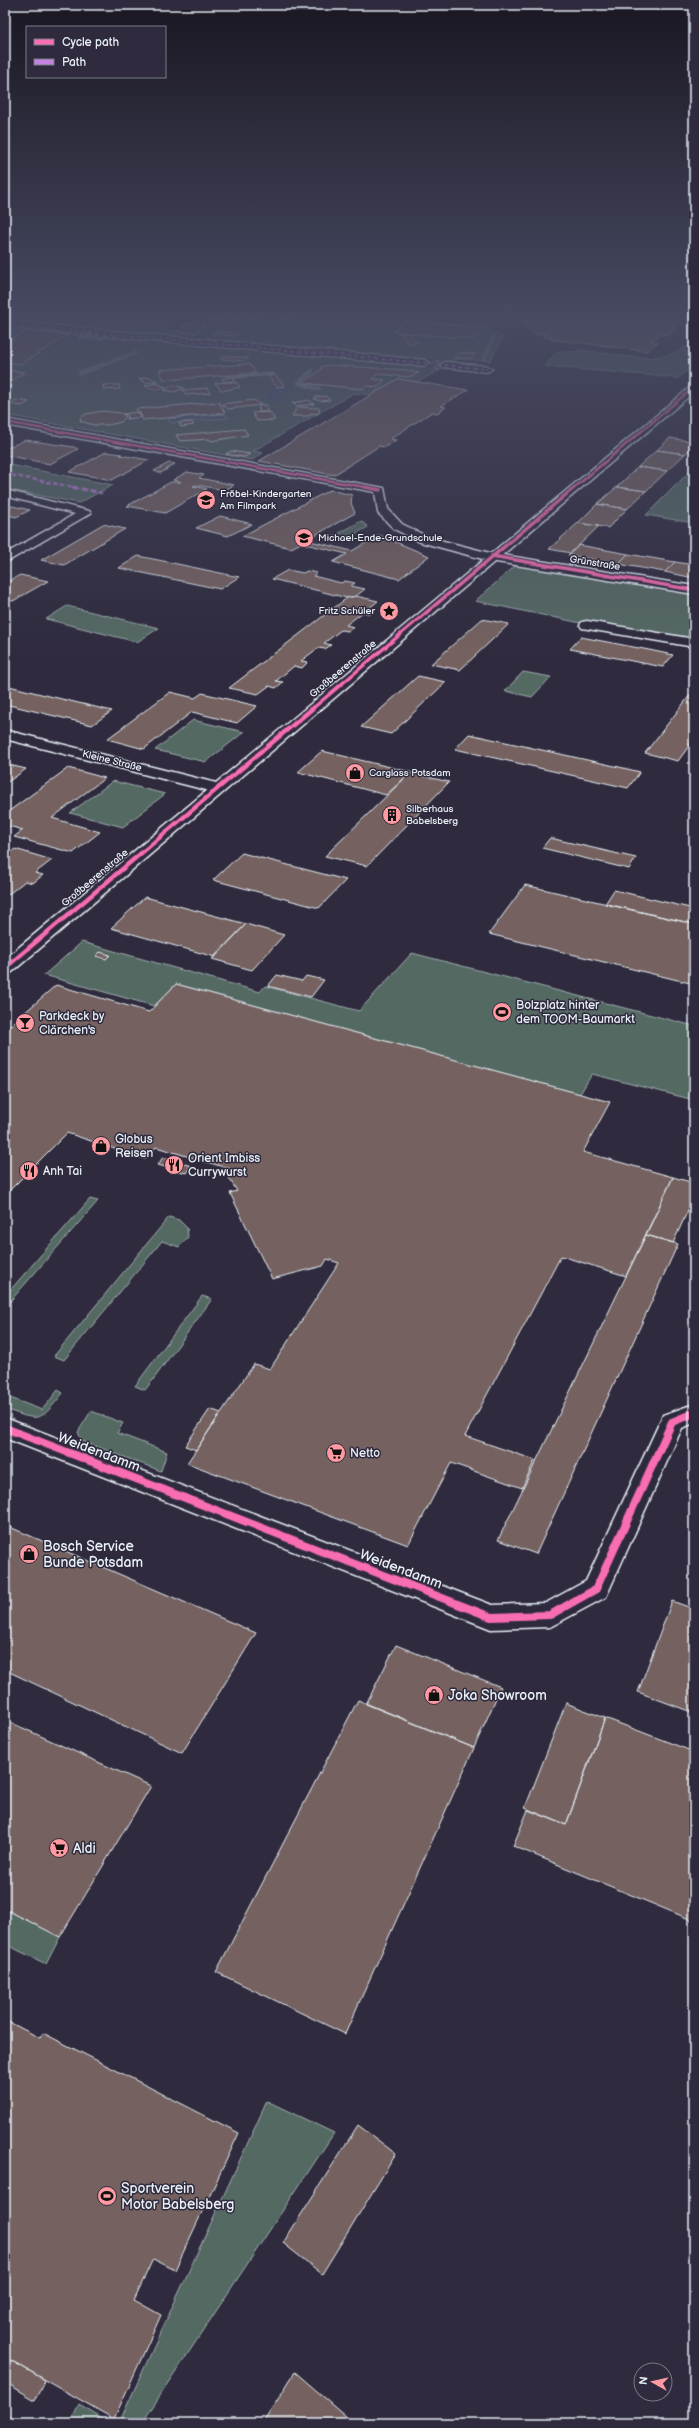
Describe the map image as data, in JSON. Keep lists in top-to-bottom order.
{
  "streets": {
    "street": [
      "Grünstraße",
      "Großbeerenstraße",
      "Kleine Straße",
      "Weidendamm"
    ]
  },
  "crossings": [
    ["Grünstraße", "Großbeerenstraße"],
    ["Großbeerenstraße", "Kleine Straße"]
  ],
  "places": {
    "school or university": ["Fröbel-Kindergarten Am Filmpark", "Michael-Ende-Grundschule"],
    "place": ["Fritz Schüler"],
    "shop": [
      "Carglass Potsdam",
      "Globus Reisen",
      "Bosch Service Bunde Potsdam",
      "Joka Showroom"
    ],
    "building": ["Silberhaus Babelsberg"],
    "sports": ["Bolzplatz hinter dem TOOM-Baumarkt", "Sportverein Motor Babelsberg"],
    "bar": ["Parkdeck by Clärchen's"],
    "restaurant": ["Orient Imbiss Currywurst", "Anh Tai"],
    "supermarket": ["Netto", "Aldi"]
  },
  "legend": ["Cycle path", "Path"],
  "north": "left"
}
